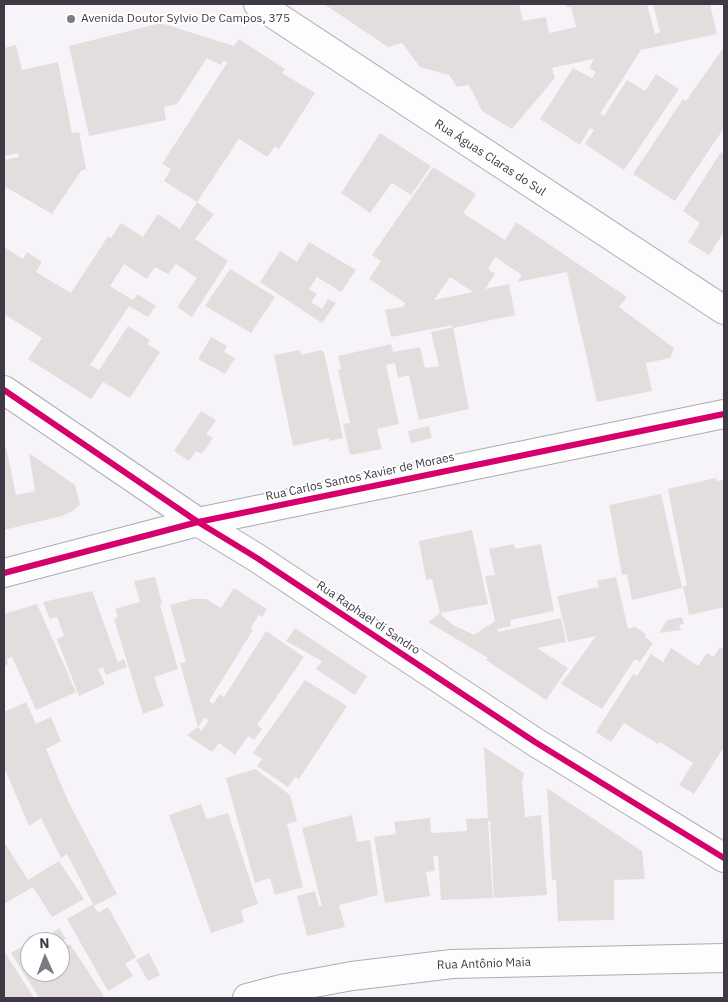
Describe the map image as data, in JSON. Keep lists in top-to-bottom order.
{
  "streets": {
    "street": [
      "Rua Águas Claras do Sul",
      "Rua Carlos Santos Xavier de Moraes",
      "Rua Raphael di Sandro",
      "Rua Antônio Maia"
    ]
  },
  "crossings": [
    ["Rua Carlos Santos Xavier de Moraes", "Rua Raphael di Sandro"]
  ],
  "places": ["Avenida Doutor Sylvio De Campos, 375"],
  "north": "top"
}
